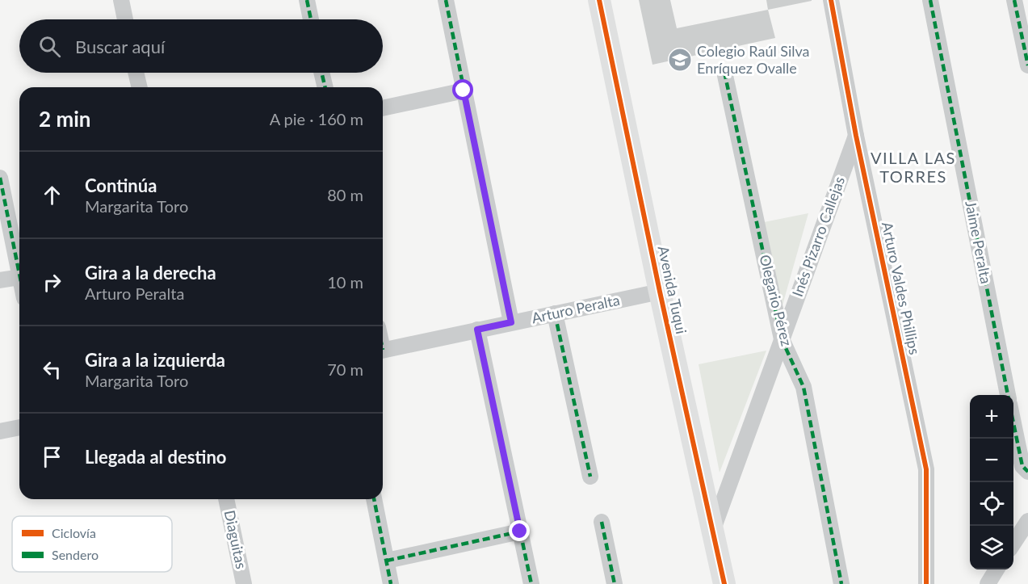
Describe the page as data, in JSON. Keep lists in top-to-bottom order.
{
  "streets": {
    "street": [
      "Inés Pizarro Callejas",
      "Jaime Peralta",
      "Arturo Valdes Phillips",
      "Avenida Tuqui",
      "Olegario Pérez",
      "Arturo Peralta",
      "Diaguitas"
    ]
  },
  "crossings": [
    ["Inés Pizarro Callejas", "Arturo Valdes Phillips"],
    ["Inés Pizarro Callejas", "Avenida Tuqui"],
    ["Inés Pizarro Callejas", "Olegario Pérez"],
    ["Avenida Tuqui", "Arturo Peralta"]
  ],
  "districts": ["VILLA LAS TORRES"],
  "places": {
    "school or university": ["Colegio Raúl Silva Enríquez Ovalle"]
  },
  "legend": ["Ciclovía", "Sendero"],
  "page": {
    "search": "Buscar aquí",
    "heading": ["2 min", "A pie · 160 m"],
    "list": [
      ["Continúa", "Margarita Toro", "80 m"],
      ["Gira a la derecha", "Arturo Peralta", "10 m"],
      ["Gira a la izquierda", "Margarita Toro", "70 m"],
      "Llegada al destino"
    ],
    "map_buttons": ["+", "−"]
  }
}
